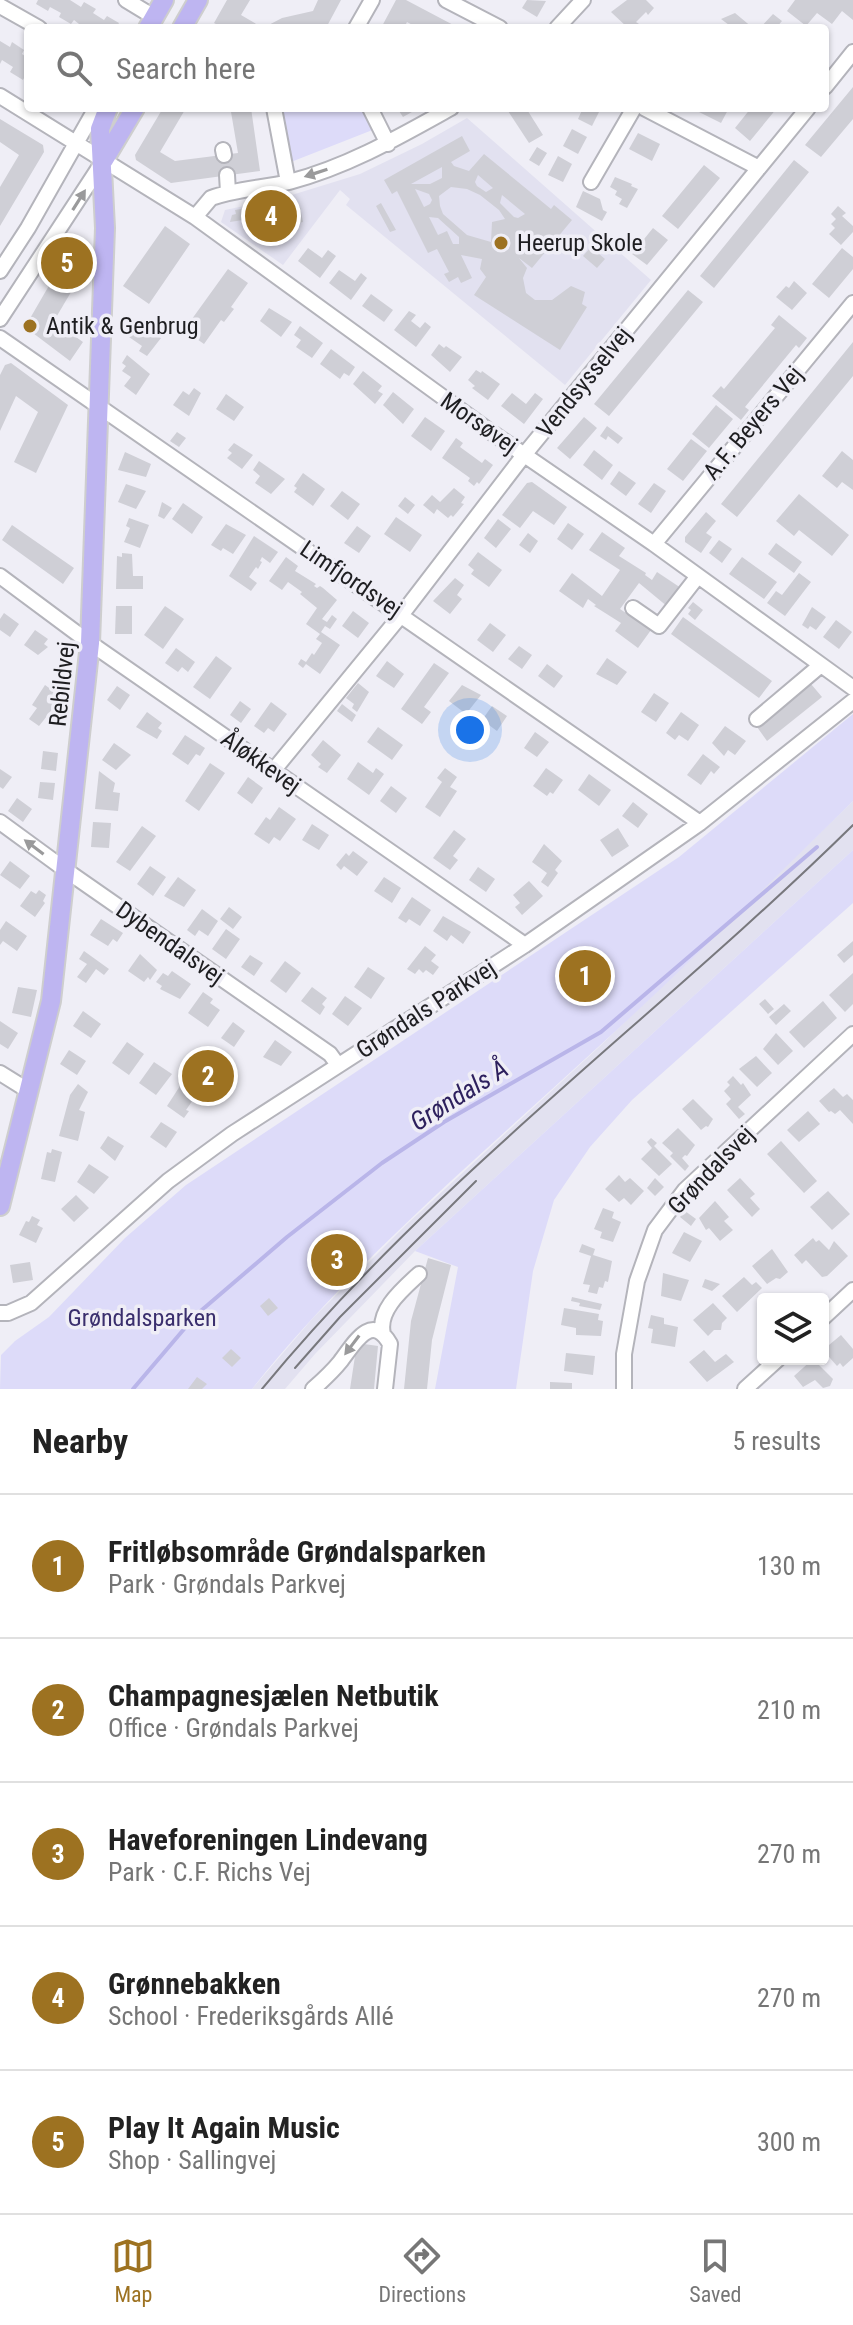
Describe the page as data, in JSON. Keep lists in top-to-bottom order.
{
  "streets": {
    "main road": ["Rebildvej"],
    "street": [
      "Vendsysselvej",
      "Morsøvej",
      "A.F. Beyers Vej",
      "Limfjordsvej",
      "Åløkkevej",
      "Dybendalsvej",
      "Grøndals Parkvej",
      "Grøndalsvej"
    ]
  },
  "crossings": [
    ["Vendsysselvej", "Morsøvej"],
    ["Vendsysselvej", "Limfjordsvej"],
    ["Vendsysselvej", "Åløkkevej"],
    ["Morsøvej", "A.F. Beyers Vej"],
    ["Morsøvej", "Rebildvej"],
    ["Limfjordsvej", "Rebildvej"],
    ["Limfjordsvej", "Grøndals Parkvej"],
    ["Rebildvej", "Åløkkevej"],
    ["Rebildvej", "Dybendalsvej"],
    ["Åløkkevej", "Grøndals Parkvej"],
    ["Dybendalsvej", "Grøndals Parkvej"]
  ],
  "water": ["Grøndals Å"],
  "parks": ["Grøndalsparken"],
  "places": ["Heerup Skole", "Antik & Genbrug"],
  "page": {
    "search": "Search here",
    "pins": [
      "4",
      "5",
      "1",
      "2",
      "3"
    ],
    "heading": ["Nearby", "5 results"],
    "list": [
      {
        "mark": "1",
        "name": "Fritløbsområde Grøndalsparken",
        "note": "Park · Grøndals Parkvej",
        "value": "130 m"
      },
      {
        "mark": "2",
        "name": "Champagnesjælen Netbutik",
        "note": "Office · Grøndals Parkvej",
        "value": "210 m"
      },
      {
        "mark": "3",
        "name": "Haveforeningen Lindevang",
        "note": "Park · C.F. Richs Vej",
        "value": "270 m"
      },
      {
        "mark": "4",
        "name": "Grønnebakken",
        "note": "School · Frederiksgårds Allé",
        "value": "270 m"
      },
      {
        "mark": "5",
        "name": "Play It Again Music",
        "note": "Shop · Sallingvej",
        "value": "300 m"
      }
    ],
    "nav": ["Map", "Directions", "Saved"]
  }
}
